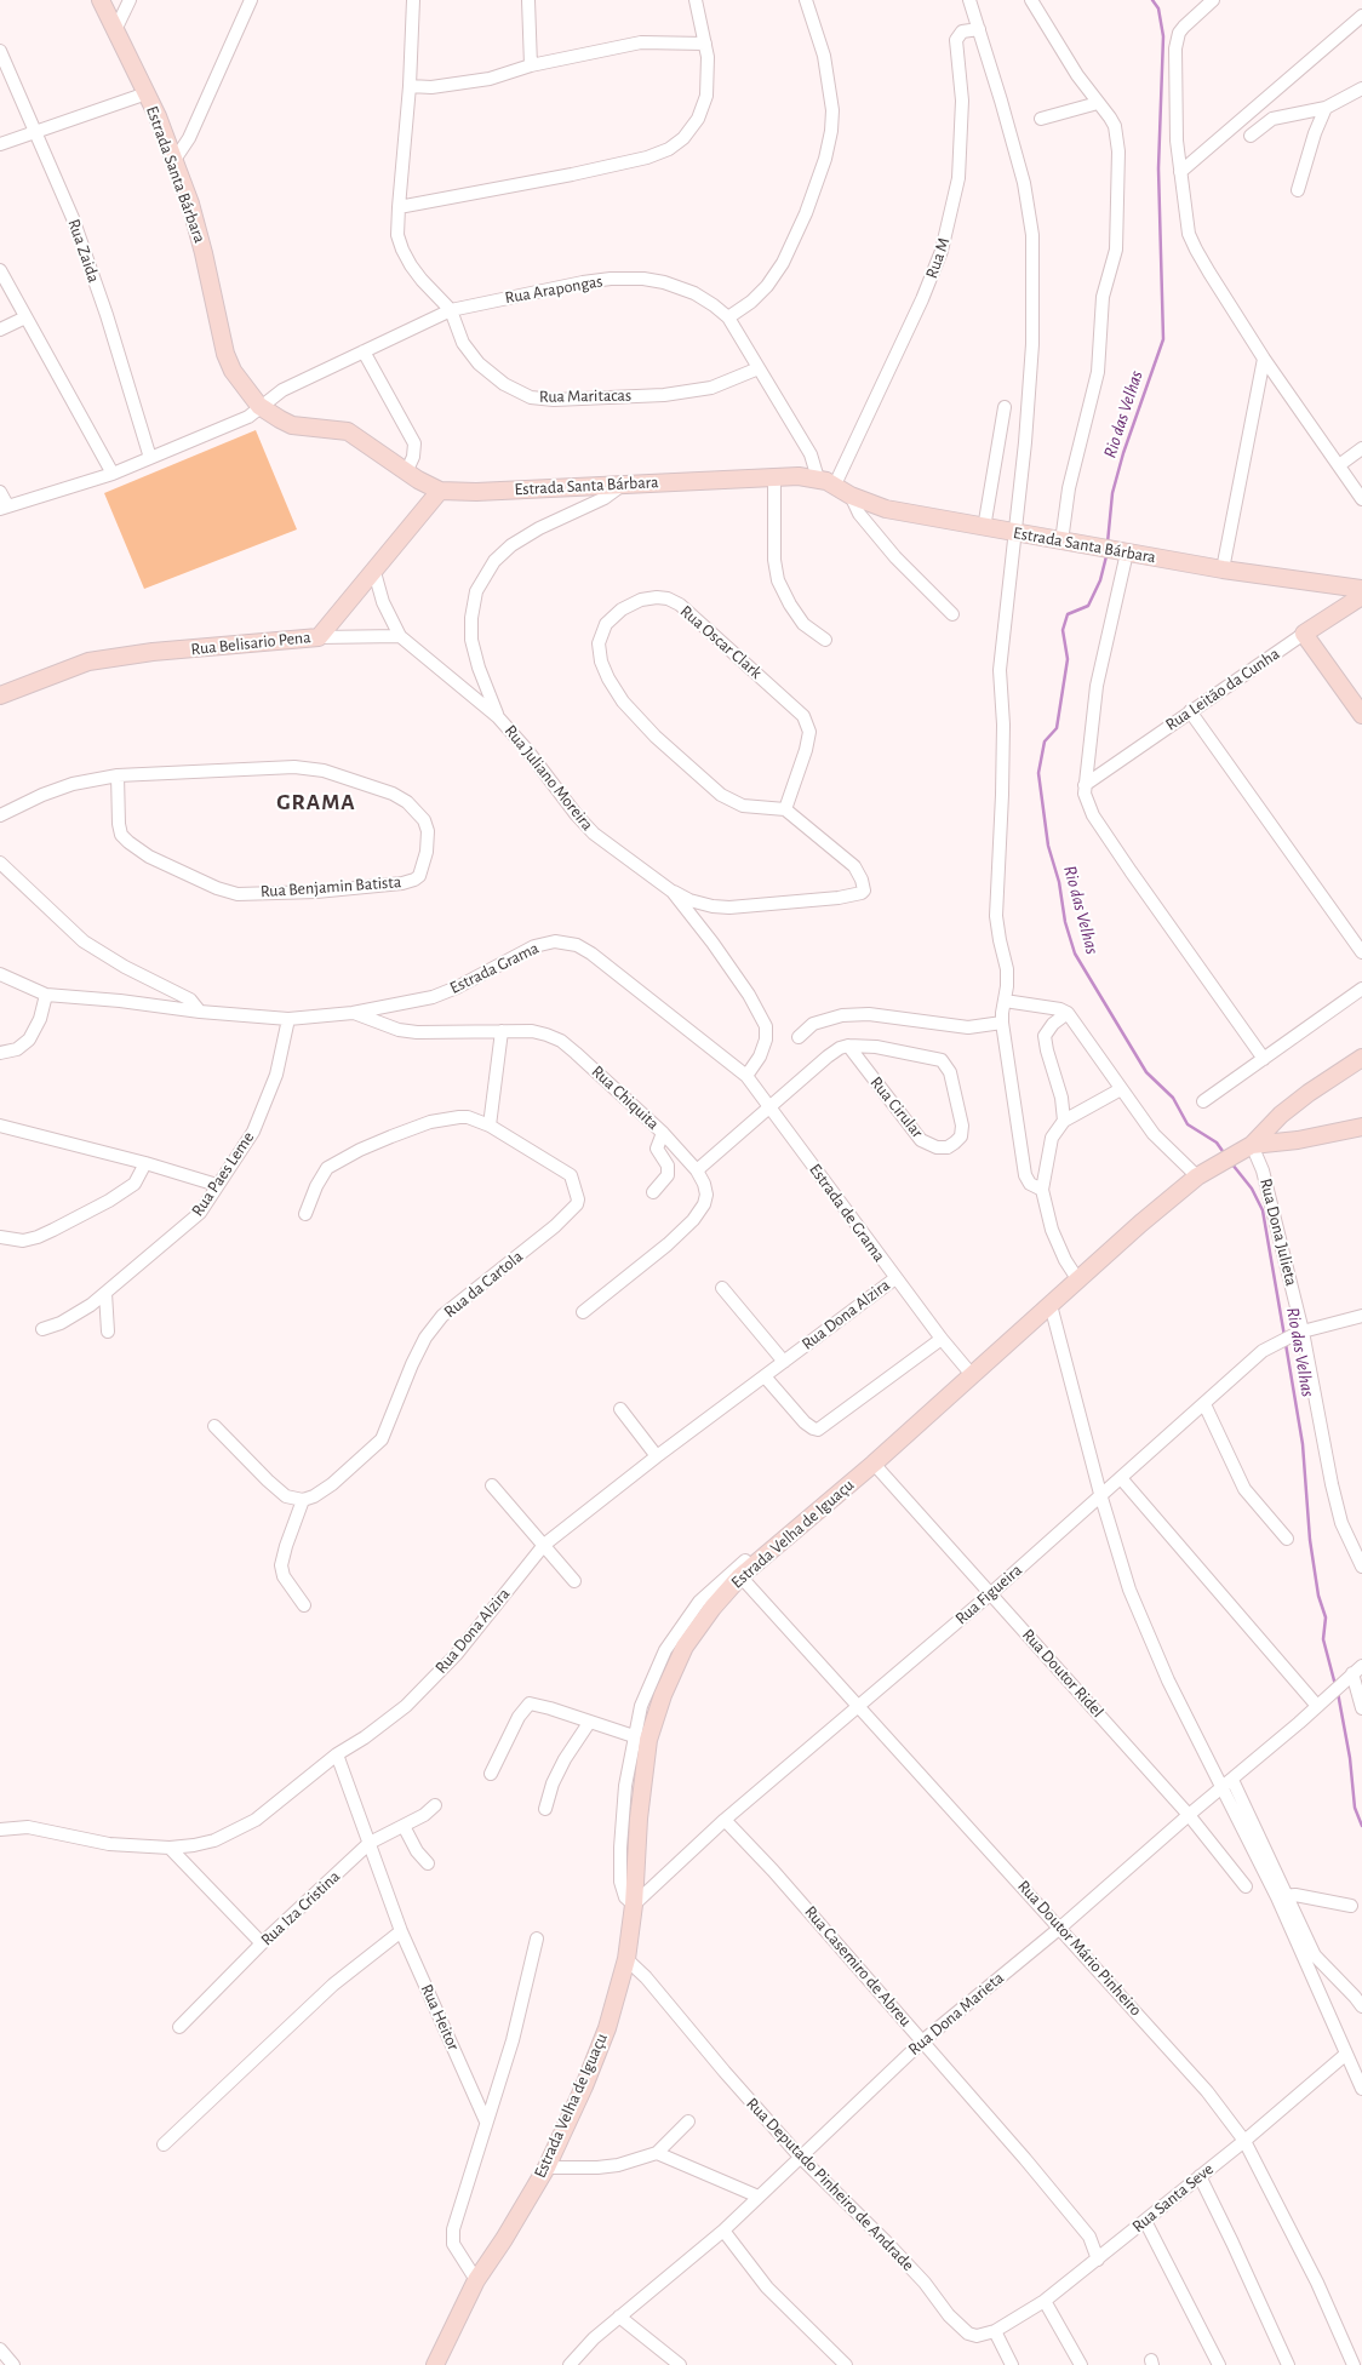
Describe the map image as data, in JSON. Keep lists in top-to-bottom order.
{
  "streets": {
    "street": [
      "Estrada Santa Bárbara",
      "Rua Zaida",
      "Rua M",
      "Rua Arapongas",
      "Rua Maritacas",
      "Rua Oscar Clark",
      "Rua Belisario Pena",
      "Rua Leitão da Cunha",
      "Rua Juliano Moreira",
      "Rua Benjamin Batista",
      "Estrada Grama",
      "Rua Chiquita",
      "Rua Cirular",
      "Rua Paes Leme",
      "Estrada de Grama",
      "Rua Dona Julieta",
      "Rua da Cartola",
      "Rua Dona Alzira",
      "Estrada Velha de Iguaçu",
      "Rua Figueira",
      "Rua Doutor Ridel",
      "Rua Iza Cristina",
      "Rua Doutor Mário Pinheiro",
      "Rua Casemiro de Abreu",
      "Rua Dona Marieta",
      "Rua Heitor",
      "Rua Deputado Pinheiro de Andrade",
      "Rua Santa Seve"
    ]
  },
  "crossings": [
    ["Estrada Santa Bárbara", "Rua M"],
    ["Estrada Santa Bárbara", "Rua Arapongas"],
    ["Estrada Santa Bárbara", "Rua Belisario Pena"],
    ["Rua Zaida", "Rua Arapongas"],
    ["Rua Arapongas", "Rua Maritacas"],
    ["Rua Belisario Pena", "Rua Juliano Moreira"],
    ["Rua Juliano Moreira", "Estrada Grama"],
    ["Rua Juliano Moreira", "Estrada de Grama"],
    ["Estrada Grama", "Rua Chiquita"],
    ["Estrada Grama", "Rua Paes Leme"],
    ["Estrada Grama", "Estrada de Grama"],
    ["Estrada de Grama", "Rua Dona Alzira"],
    ["Estrada de Grama", "Estrada Velha de Iguaçu"],
    ["Rua Dona Julieta", "Estrada Velha de Iguaçu"],
    ["Rua Dona Julieta", "Rua Figueira"],
    ["Rua Dona Alzira", "Rua Heitor"],
    ["Estrada Velha de Iguaçu", "Rua Figueira"],
    ["Estrada Velha de Iguaçu", "Rua Doutor Ridel"],
    ["Estrada Velha de Iguaçu", "Rua Doutor Mário Pinheiro"],
    ["Estrada Velha de Iguaçu", "Rua Deputado Pinheiro de Andrade"],
    ["Rua Figueira", "Rua Doutor Ridel"],
    ["Rua Figueira", "Rua Doutor Mário Pinheiro"],
    ["Rua Figueira", "Rua Casemiro de Abreu"],
    ["Rua Doutor Ridel", "Rua Dona Marieta"],
    ["Rua Iza Cristina", "Rua Heitor"],
    ["Rua Doutor Mário Pinheiro", "Rua Dona Marieta"],
    ["Rua Doutor Mário Pinheiro", "Rua Santa Seve"],
    ["Rua Casemiro de Abreu", "Rua Dona Marieta"],
    ["Rua Casemiro de Abreu", "Rua Santa Seve"],
    ["Rua Dona Marieta", "Rua Deputado Pinheiro de Andrade"],
    ["Rua Deputado Pinheiro de Andrade", "Rua Santa Seve"]
  ],
  "districts": ["GRAMA"],
  "water": ["Rio das Velhas"]
}
